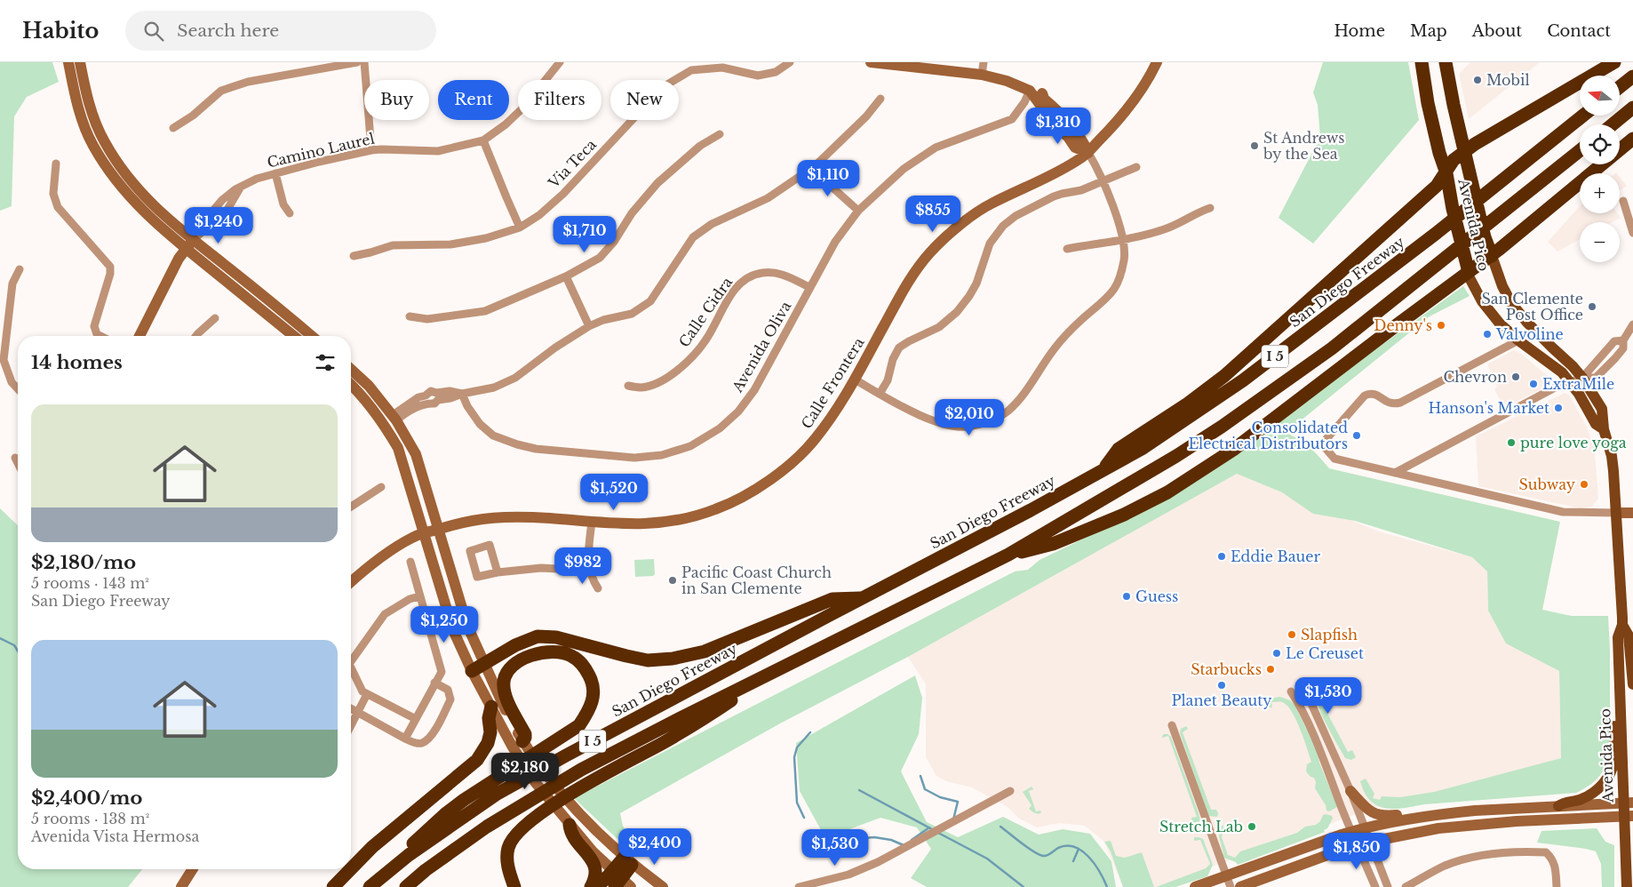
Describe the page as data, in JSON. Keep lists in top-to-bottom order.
{
  "streets": {
    "highway": ["Avenida Pico", "San Diego Freeway", "I 5"],
    "main road": ["Calle Frontera"],
    "street": [
      "Camino Laurel",
      "Via Teca",
      "Calle Cidra",
      "Avenida Oliva"
    ]
  },
  "crossings": [
    ["Calle Cidra", "Avenida Oliva"]
  ],
  "places": [
    "Mobil",
    "St Andrews by the Sea",
    "San Clemente Post Office",
    "Denny's",
    "Valvoline",
    "Chevron",
    "ExtraMile",
    "Hanson's Market",
    "Consolidated Electrical Distributors",
    "pure love yoga",
    "Subway",
    "Eddie Bauer",
    "Pacific Coast Church in San Clemente",
    "Guess",
    "Slapfish",
    "Le Creuset",
    "Starbucks",
    "Planet Beauty",
    "Stretch Lab"
  ],
  "north": "left",
  "page": {
    "header": "Habito",
    "search": "Search here",
    "nav": [
      "Home",
      "Map",
      "About",
      "Contact"
    ],
    "map_buttons": ["+", "−"],
    "chip": [
      "Buy",
      "Rent",
      "Filters",
      "New"
    ],
    "price": [
      "$1,310",
      "$1,110",
      "$855",
      "$1,240",
      "$1,710",
      "$2,010",
      "$1,520",
      "$982",
      "$1,250",
      "$1,530",
      "$2,180",
      "$2,400",
      "$1,530",
      "$1,850"
    ],
    "heading": "14 homes",
    "list": [
      {
        "name": "$2,180/mo",
        "note": "5 rooms · 143 m² · San Diego Freeway"
      },
      {
        "name": "$2,400/mo",
        "note": "5 rooms · 138 m² · Avenida Vista Hermosa"
      }
    ]
  }
}
